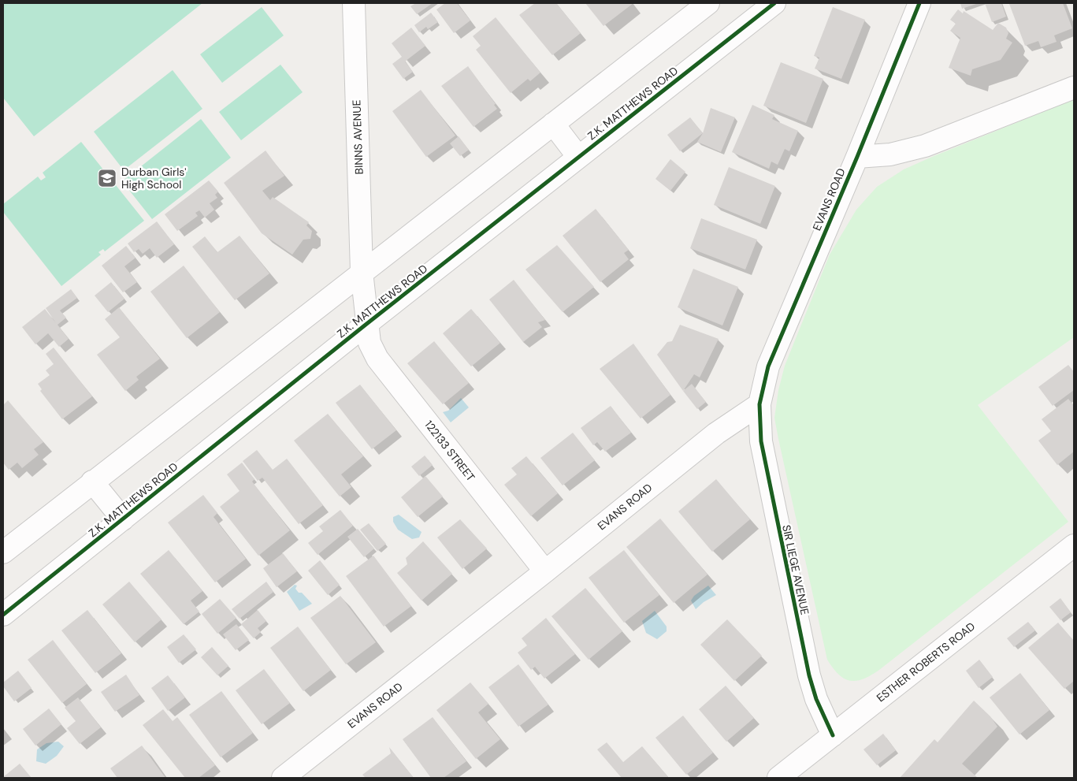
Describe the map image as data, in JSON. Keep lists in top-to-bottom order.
{
  "streets": {
    "street": [
      "Z.K. MATTHEWS ROAD",
      "BINNS AVENUE",
      "EVANS ROAD",
      "122133 STREET",
      "SIR LIEGE AVENUE",
      "ESTHER ROBERTS ROAD"
    ]
  },
  "crossings": [
    ["Z.K. MATTHEWS ROAD", "BINNS AVENUE"],
    ["Z.K. MATTHEWS ROAD", "122133 STREET"],
    ["BINNS AVENUE", "122133 STREET"],
    ["EVANS ROAD", "122133 STREET"],
    ["EVANS ROAD", "SIR LIEGE AVENUE"],
    ["SIR LIEGE AVENUE", "ESTHER ROBERTS ROAD"]
  ],
  "places": {
    "school or university": ["Durban Girls' High School"]
  }
}
